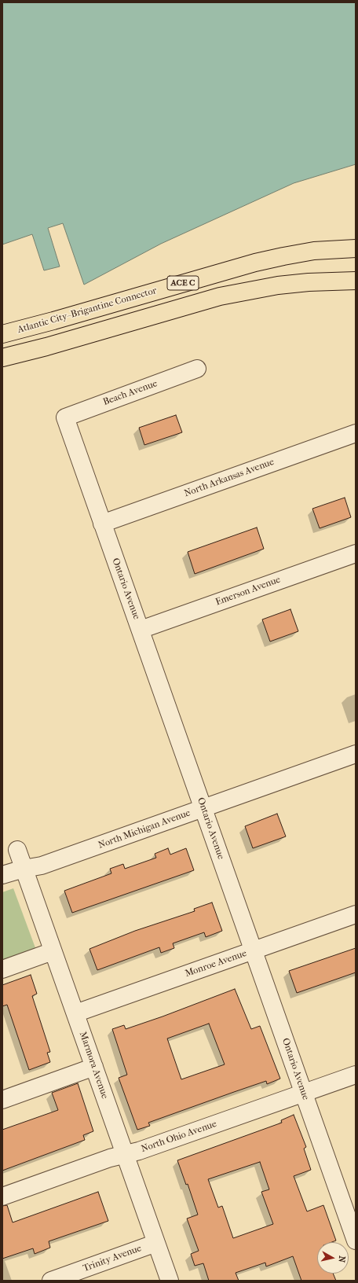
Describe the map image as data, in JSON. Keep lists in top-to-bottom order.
{
  "streets": {
    "highway": ["ACE C", "Atlantic City–Brigantine Connector"],
    "street": [
      "Beach Avenue",
      "North Arkansas Avenue",
      "Ontario Avenue",
      "Emerson Avenue",
      "North Michigan Avenue",
      "Monroe Avenue",
      "Marmora Avenue",
      "North Ohio Avenue",
      "Trinity Avenue"
    ]
  },
  "crossings": [
    ["Beach Avenue", "Ontario Avenue"],
    ["North Arkansas Avenue", "Ontario Avenue"],
    ["Ontario Avenue", "Emerson Avenue"],
    ["Ontario Avenue", "North Michigan Avenue"],
    ["Ontario Avenue", "Monroe Avenue"],
    ["Ontario Avenue", "North Ohio Avenue"],
    ["North Michigan Avenue", "Marmora Avenue"],
    ["Monroe Avenue", "Marmora Avenue"],
    ["Marmora Avenue", "North Ohio Avenue"],
    ["Marmora Avenue", "Trinity Avenue"]
  ],
  "north": "right"
}
